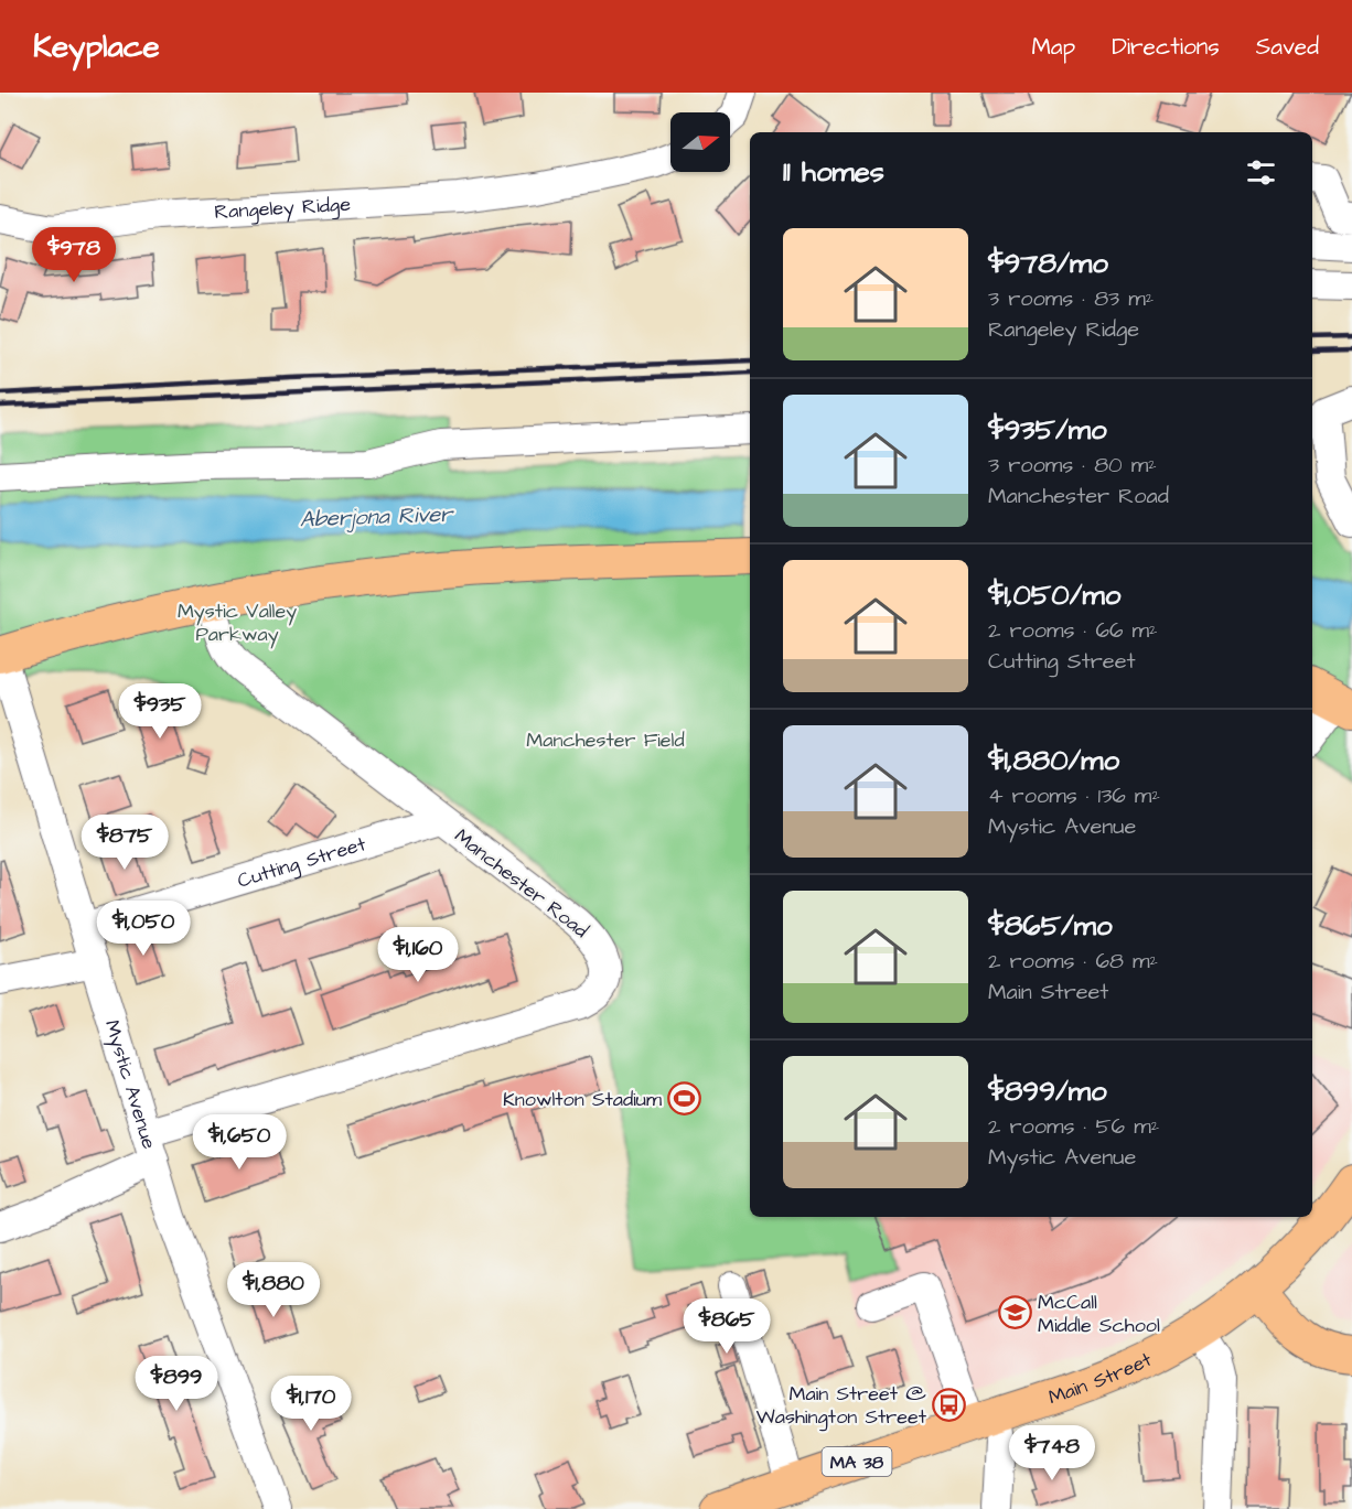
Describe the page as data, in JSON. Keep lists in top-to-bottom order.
{
  "streets": {
    "main road": ["Main Street", "MA 38"],
    "street": [
      "Rangeley Ridge",
      "Cutting Street",
      "Manchester Road",
      "Mystic Avenue"
    ]
  },
  "crossings": [
    ["Cutting Street", "Manchester Road"],
    ["Cutting Street", "Mystic Avenue"],
    ["Manchester Road", "Mystic Avenue"]
  ],
  "water": ["Aberjona River"],
  "parks": ["Mystic Valley Parkway", "Manchester Field"],
  "places": {
    "sports": ["Knowlton Stadium"],
    "school or university": ["McCall Middle School"],
    "bus stop": ["Main Street @ Washington Street"]
  },
  "north": "right",
  "page": {
    "header": "Keyplace",
    "nav": ["Map", "Directions", "Saved"],
    "heading": "11 homes",
    "list": [
      {
        "name": "$978/mo",
        "note": "3 rooms · 83 m² · Rangeley Ridge"
      },
      {
        "name": "$935/mo",
        "note": "3 rooms · 80 m² · Manchester Road"
      },
      {
        "name": "$1,050/mo",
        "note": "2 rooms · 66 m² · Cutting Street"
      },
      {
        "name": "$1,880/mo",
        "note": "4 rooms · 136 m² · Mystic Avenue"
      },
      {
        "name": "$865/mo",
        "note": "2 rooms · 68 m² · Main Street"
      },
      {
        "name": "$899/mo",
        "note": "2 rooms · 56 m² · Mystic Avenue"
      }
    ],
    "price": [
      "$978",
      "$935",
      "$875",
      "$1,050",
      "$1,160",
      "$1,650",
      "$1,880",
      "$865",
      "$899",
      "$1,170",
      "$748"
    ]
  }
}
